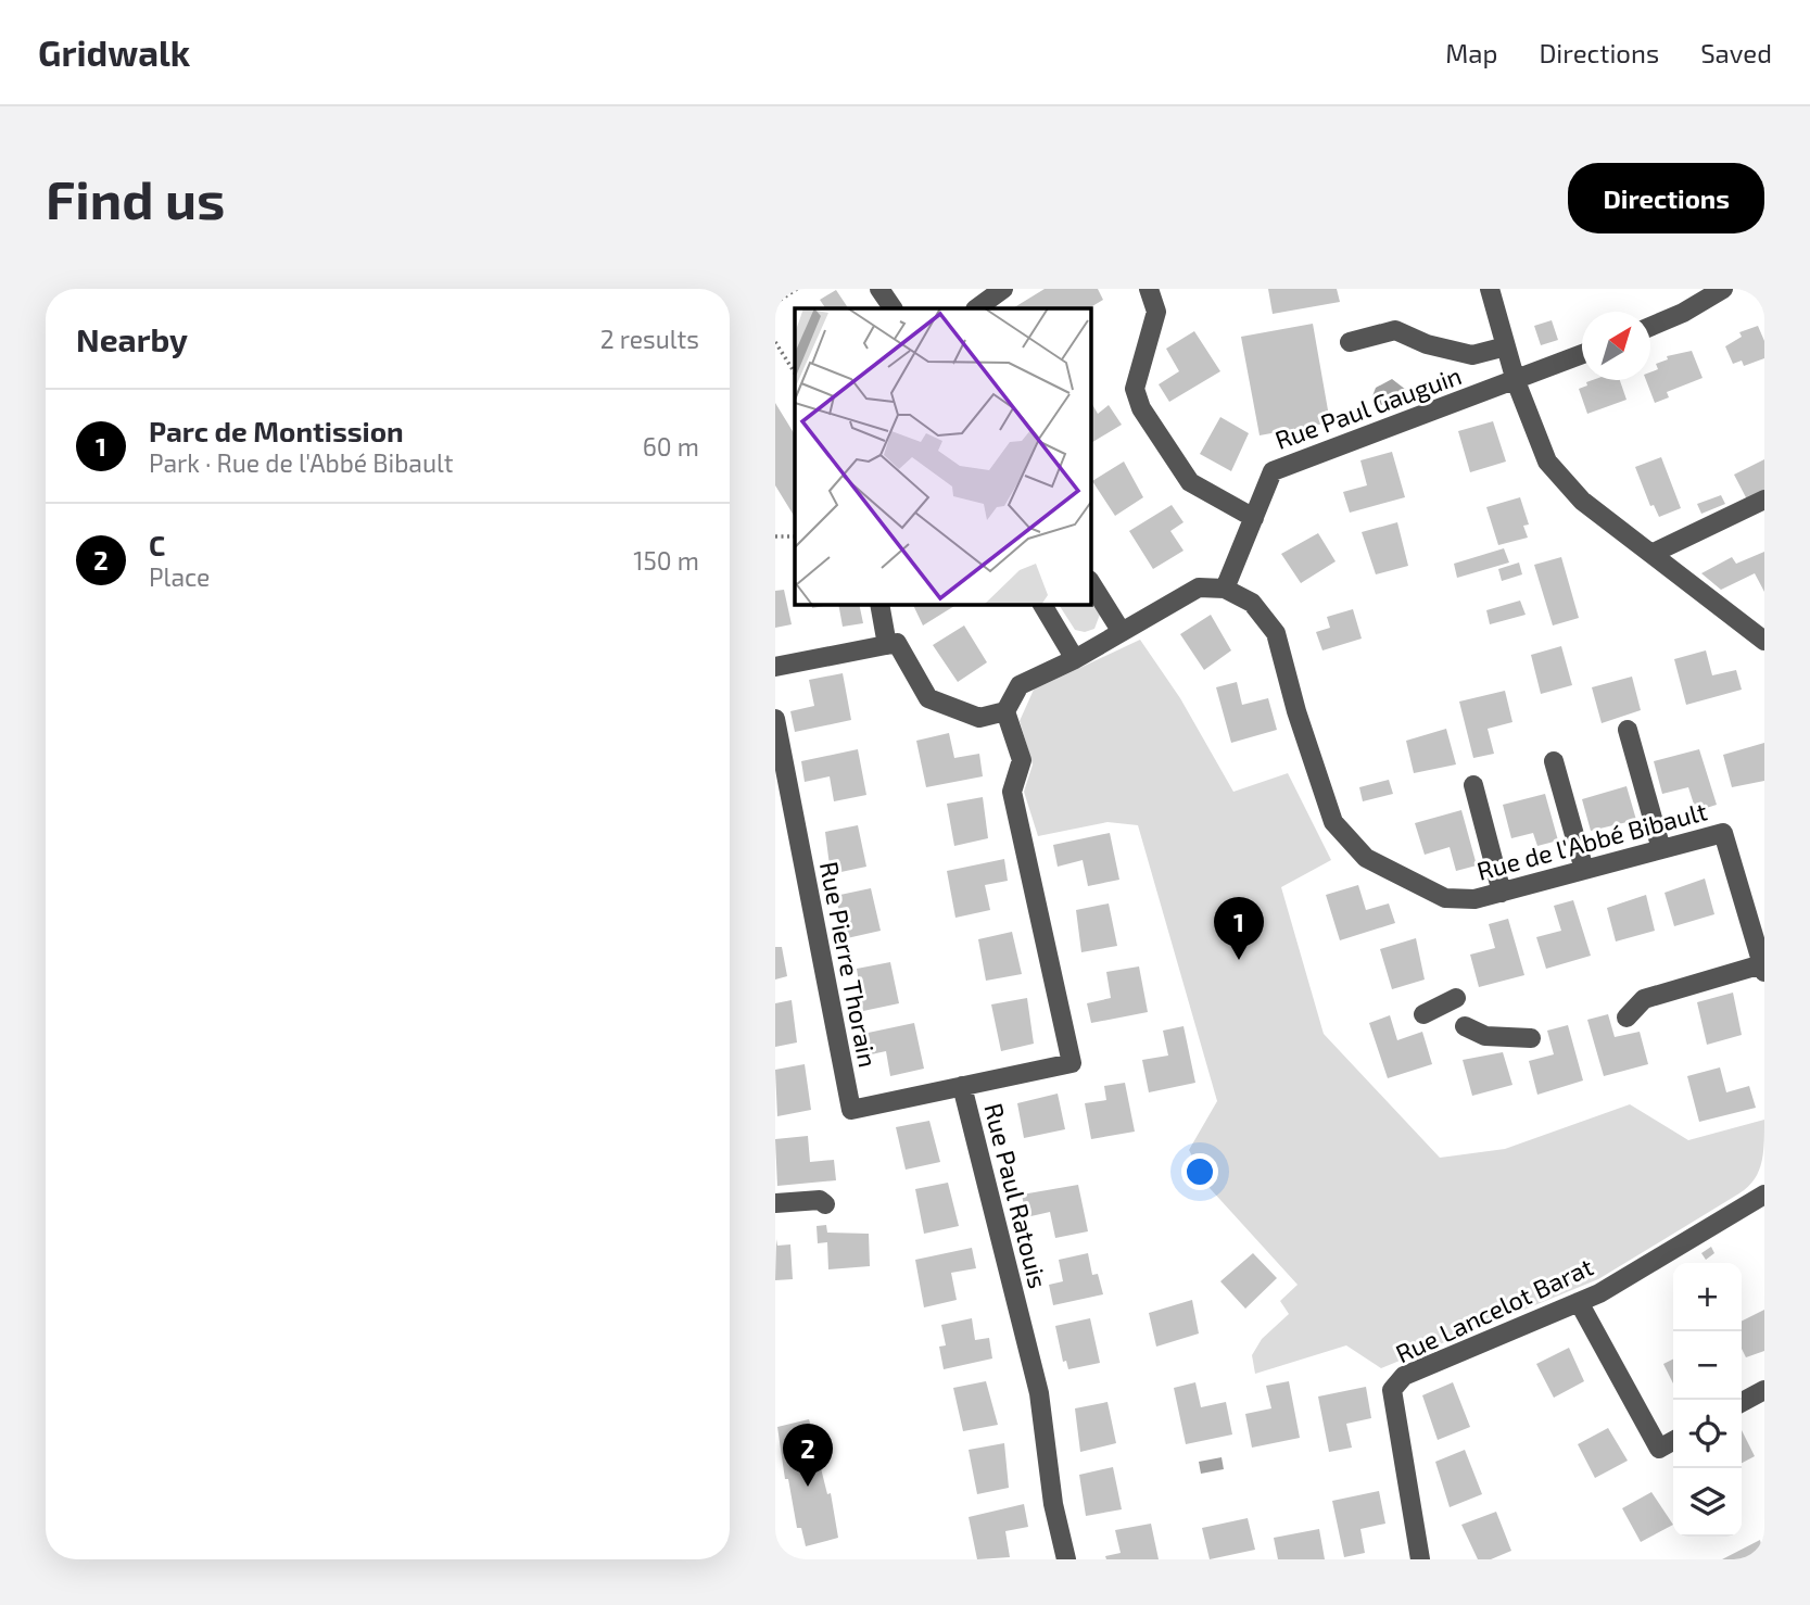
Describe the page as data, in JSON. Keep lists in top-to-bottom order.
{
  "streets": {
    "street": [
      "Rue Paul Gauguin",
      "Rue de l'Abbé Bibault",
      "Rue Pierre Thorain",
      "Rue Paul Ratouis",
      "Rue Lancelot Barat"
    ]
  },
  "crossings": [
    ["Rue Paul Gauguin", "Rue de l'Abbé Bibault"],
    ["Rue Pierre Thorain", "Rue Paul Ratouis"]
  ],
  "north": "top right",
  "page": {
    "header": "Gridwalk",
    "nav": ["Map", "Directions", "Saved"],
    "buttons": "Directions",
    "title": "Find us",
    "heading": ["Nearby", "2 results"],
    "list": [
      {
        "mark": "1",
        "name": "Parc de Montission",
        "note": "Park · Rue de l'Abbé Bibault",
        "value": "60 m"
      },
      {
        "mark": "2",
        "name": "C",
        "note": "Place",
        "value": "150 m"
      }
    ],
    "pins": ["1", "2"],
    "map_buttons": ["+", "−"]
  }
}
